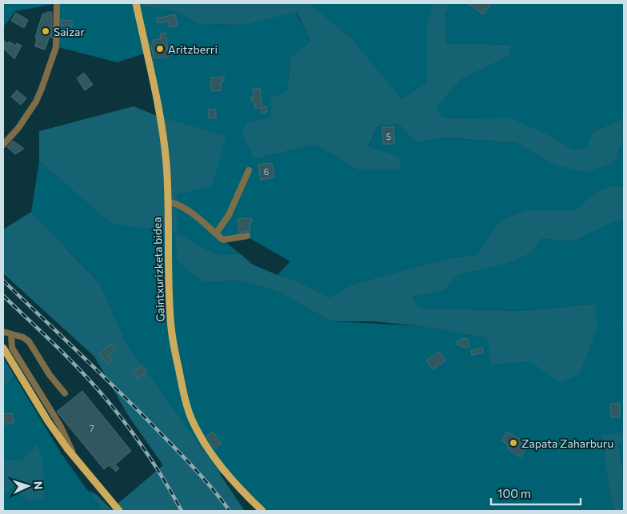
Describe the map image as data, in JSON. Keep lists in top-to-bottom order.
{
  "streets": {
    "main road": ["Gaintxurizketa bidea"]
  },
  "places": ["Saizar", "Aritzberri", "Zapata Zaharburu"],
  "house_numbers": ["5", "6", "7"],
  "scale_bar": "100 m",
  "north": "right"
}
